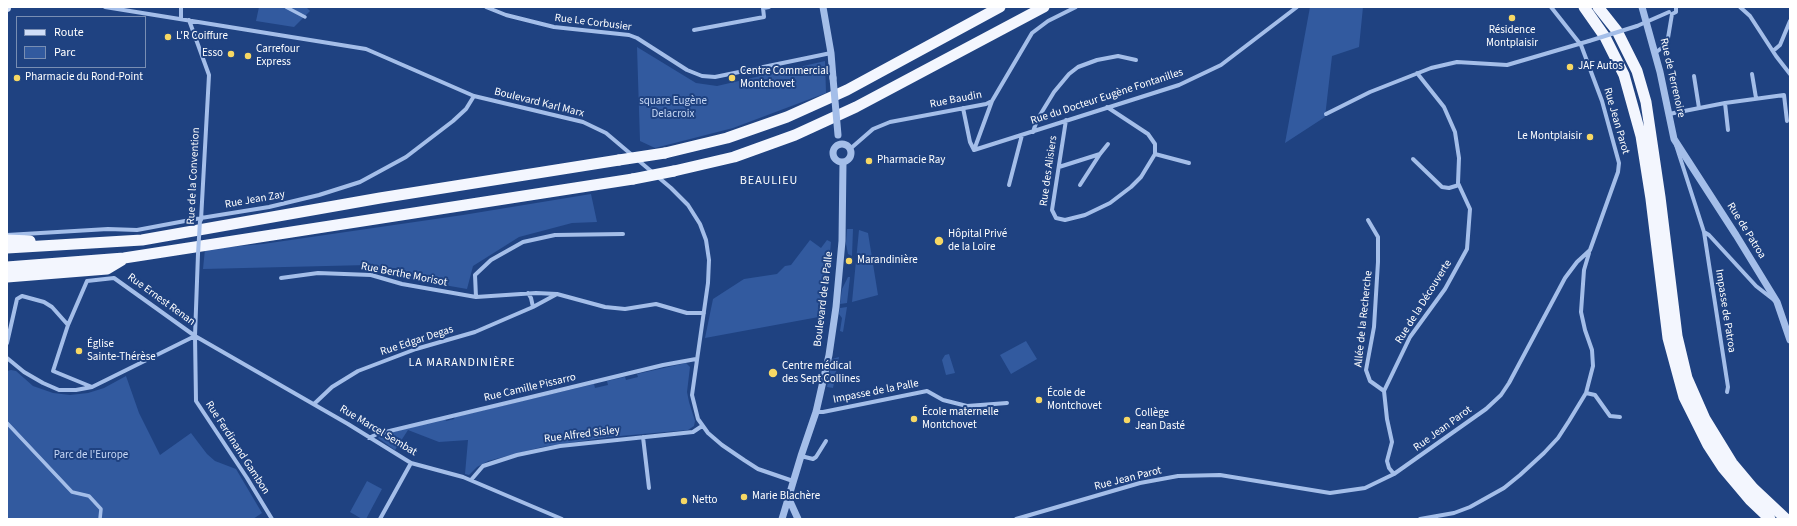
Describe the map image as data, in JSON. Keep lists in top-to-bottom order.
{
  "streets": {
    "street": [
      "Rue Le Corbusier",
      "Rue de Terrenoire",
      "Rue du Docteur Eugène Fontanilles",
      "Rue Baudin",
      "Boulevard Karl Marx",
      "Rue Jean Parot",
      "Rue des Alisiers",
      "Rue de la Convention",
      "Rue Jean Zay",
      "Rue de Patroa",
      "Rue Berthe Morisot",
      "Boulevard de la Palle",
      "Rue Ernest Renan",
      "Rue de la Découverte",
      "Impasse de Patroa",
      "Allée de la Recherche",
      "Rue Edgar Degas",
      "Rue Camille Pissarro",
      "Impasse de la Palle",
      "Rue Marcel Sembat",
      "Rue Alfred Sisley",
      "Rue Ferdinand Gambon"
    ]
  },
  "crossings": [
    ["Rue Le Corbusier", "Boulevard de la Palle"],
    ["Rue de Terrenoire", "Rue de Patroa"],
    ["Rue de Terrenoire", "Impasse de Patroa"],
    ["Rue du Docteur Eugène Fontanilles", "Rue des Alisiers"],
    ["Rue Baudin", "Boulevard de la Palle"],
    ["Boulevard Karl Marx", "Rue de la Convention"],
    ["Boulevard Karl Marx", "Rue Jean Zay"],
    ["Boulevard Karl Marx", "Boulevard de la Palle"],
    ["Boulevard Karl Marx", "Rue Camille Pissarro"],
    ["Boulevard Karl Marx", "Rue Alfred Sisley"],
    ["Rue de la Convention", "Rue Jean Zay"],
    ["Rue de la Convention", "Rue Ernest Renan"],
    ["Rue de la Convention", "Rue Marcel Sembat"],
    ["Rue de la Convention", "Rue Ferdinand Gambon"],
    ["Rue de Patroa", "Impasse de Patroa"],
    ["Rue Berthe Morisot", "Rue Edgar Degas"],
    ["Boulevard de la Palle", "Impasse de la Palle"],
    ["Rue Ernest Renan", "Rue Marcel Sembat"],
    ["Rue Ernest Renan", "Rue Ferdinand Gambon"],
    ["Rue de la Découverte", "Allée de la Recherche"],
    ["Rue Edgar Degas", "Rue Marcel Sembat"],
    ["Rue Camille Pissarro", "Rue Marcel Sembat"],
    ["Rue Marcel Sembat", "Rue Alfred Sisley"],
    ["Rue Marcel Sembat", "Rue Ferdinand Gambon"]
  ],
  "districts": ["BEAULIEU", "LA MARANDINIÈRE"],
  "parks": ["square Eugène Delacroix", "Parc de l'Europe"],
  "places": [
    "Résidence Montplaisir",
    "L'R Coiffure",
    "Esso",
    "Carrefour Express",
    "JAF Autos",
    "Pharmacie du Rond-Point",
    "Centre Commercial Montchovet",
    "Le Montplaisir",
    "Pharmacie Ray",
    "Hôpital Privé de la Loire",
    "Marandinière",
    "Église Sainte-Thérèse",
    "Centre médical des Sept Collines",
    "École de Montchovet",
    "École maternelle Montchovet",
    "Collège Jean Dasté",
    "Marie Blachère",
    "Netto"
  ],
  "legend": ["Route", "Parc"]
}
